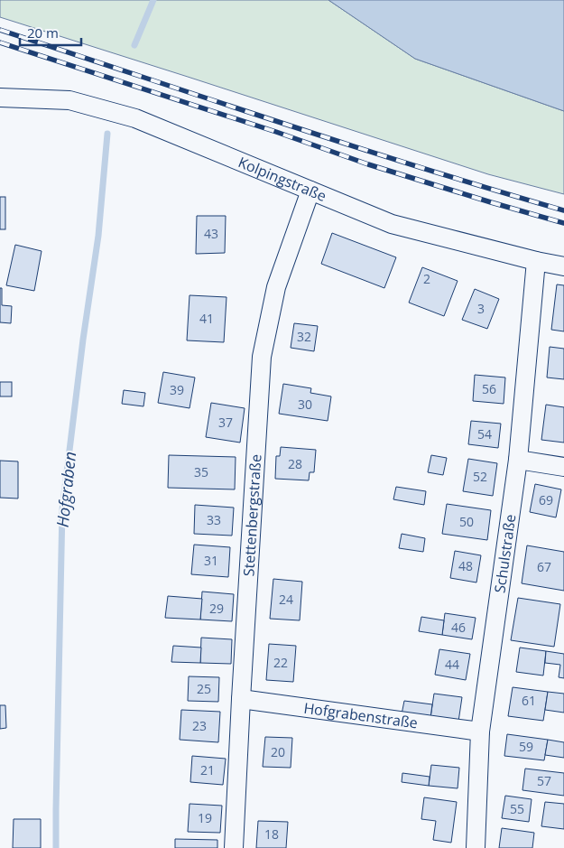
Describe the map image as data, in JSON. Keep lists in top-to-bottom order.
{
  "streets": {
    "street": [
      "Kolpingstraße",
      "Stettenbergstraße",
      "Schulstraße",
      "Hofgrabenstraße"
    ]
  },
  "crossings": [
    ["Kolpingstraße", "Stettenbergstraße"],
    ["Kolpingstraße", "Schulstraße"],
    ["Stettenbergstraße", "Hofgrabenstraße"],
    ["Schulstraße", "Hofgrabenstraße"]
  ],
  "water": ["Hofgraben"],
  "house_numbers": [
    "43",
    "2",
    "3",
    "41",
    "32",
    "56",
    "39",
    "30",
    "37",
    "54",
    "28",
    "35",
    "52",
    "69",
    "33",
    "50",
    "31",
    "48",
    "67",
    "24",
    "29",
    "46",
    "22",
    "44",
    "25",
    "61",
    "23",
    "59",
    "20",
    "21",
    "57",
    "55",
    "19",
    "18"
  ],
  "scale_bar": "20 m"
}
